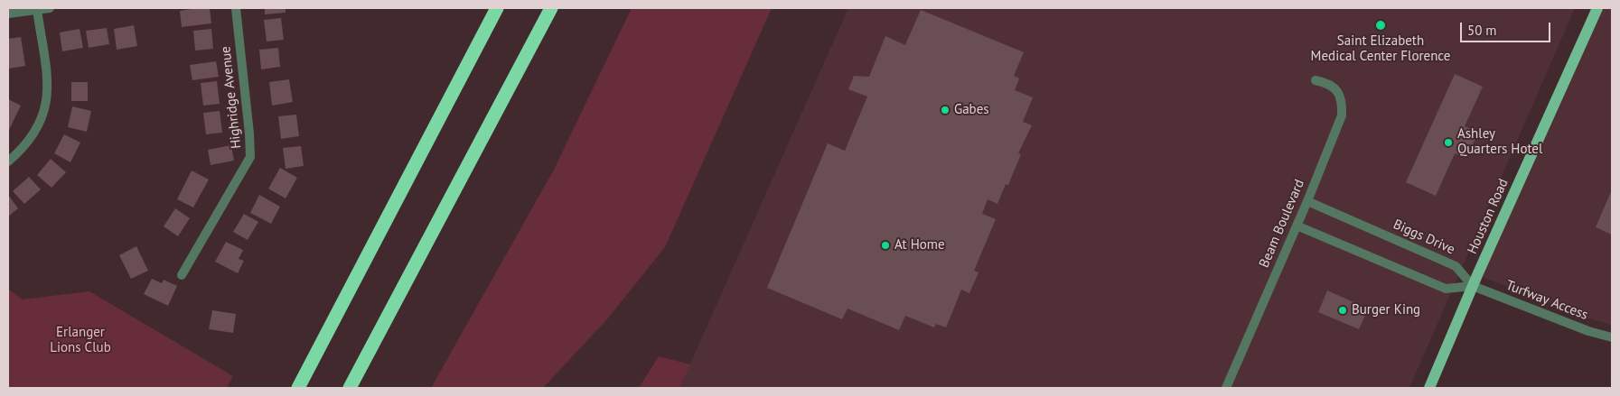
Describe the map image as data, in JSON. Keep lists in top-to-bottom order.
{
  "streets": {
    "main road": ["Houston Road"],
    "street": [
      "Highridge Avenue",
      "Beam Boulevard",
      "Biggs Drive",
      "Turfway Access"
    ]
  },
  "crossings": [
    ["Houston Road", "Biggs Drive"],
    ["Houston Road", "Turfway Access"],
    ["Beam Boulevard", "Biggs Drive"],
    ["Biggs Drive", "Turfway Access"]
  ],
  "parks": ["Erlanger Lions Club"],
  "places": [
    "Saint Elizabeth Medical Center Florence",
    "Gabes",
    "Ashley Quarters Hotel",
    "At Home",
    "Burger King"
  ],
  "scale_bar": "50 m"
}
